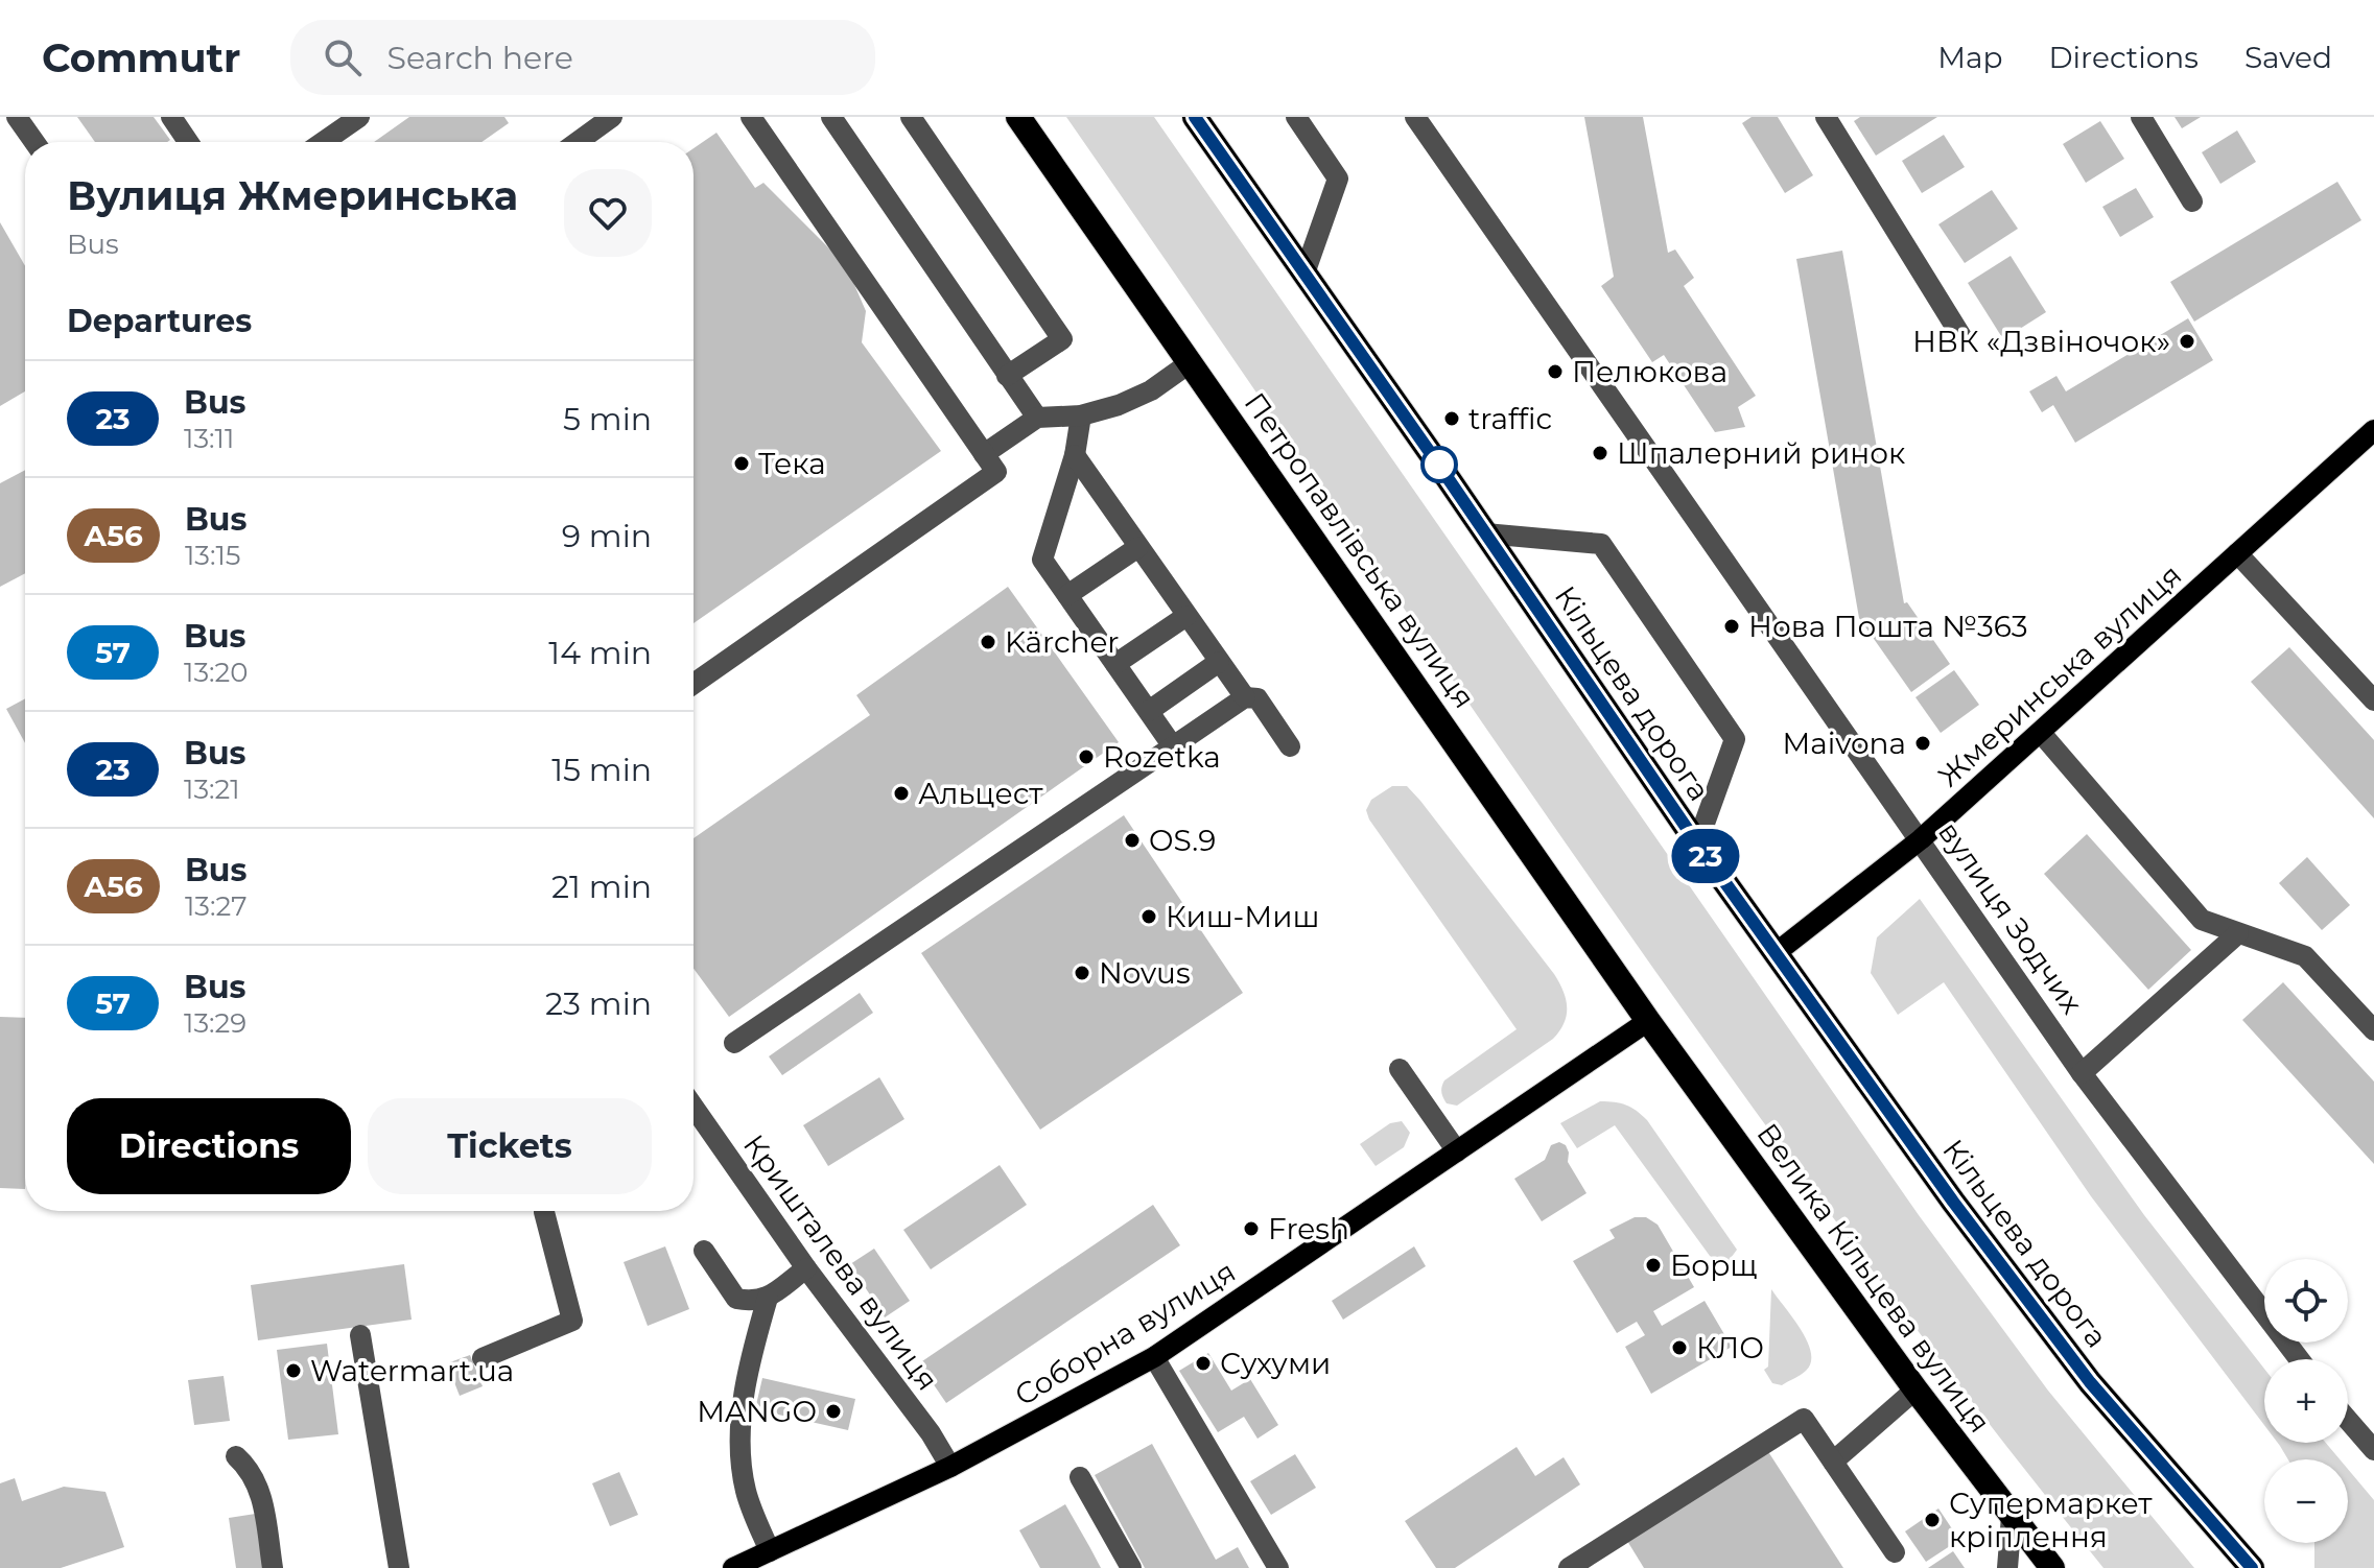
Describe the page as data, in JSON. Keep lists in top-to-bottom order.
{
  "streets": {
    "highway": ["Петропавлівська вулиця", "Кільцева дорога", "Велика Кільцева вулиця"],
    "main road": ["Жмеринська вулиця", "Соборна вулиця"],
    "street": ["вулиця Зодчих", "Кришталева вулиця"]
  },
  "crossings": [
    ["Петропавлівська вулиця", "Велика Кільцева вулиця"],
    ["Петропавлівська вулиця", "Соборна вулиця"],
    ["Жмеринська вулиця", "Кільцева дорога"],
    ["Жмеринська вулиця", "вулиця Зодчих"],
    ["Кришталева вулиця", "Соборна вулиця"],
    ["Велика Кільцева вулиця", "Соборна вулиця"]
  ],
  "places": [
    "НВК «Дзвіночок»",
    "Пелюкова",
    "traffic",
    "Шпалерний ринок",
    "Тека",
    "Нова Пошта №363",
    "Kärcher",
    "Maivona",
    "Rozetka",
    "Альцест",
    "OS.9",
    "Киш-Миш",
    "Novus",
    "Fresh",
    "Борщ",
    "КЛО",
    "Сухуми",
    "Watermart.ua",
    "MANGO",
    "Супермаркет кріплення"
  ],
  "lines": ["bus line 23"],
  "page": {
    "header": "Commutr",
    "search": "Search here",
    "nav": ["Map", "Directions", "Saved"],
    "on_map": "23",
    "heading": [
      ["Вулиця Жмеринська", "Bus"],
      "Departures"
    ],
    "list": [
      {
        "mark": "23",
        "name": "Bus",
        "note": "13:11",
        "value": "5 min"
      },
      {
        "mark": "А56",
        "name": "Bus",
        "note": "13:15",
        "value": "9 min"
      },
      {
        "mark": "57",
        "name": "Bus",
        "note": "13:20",
        "value": "14 min"
      },
      {
        "mark": "23",
        "name": "Bus",
        "note": "13:21",
        "value": "15 min"
      },
      {
        "mark": "А56",
        "name": "Bus",
        "note": "13:27",
        "value": "21 min"
      },
      {
        "mark": "57",
        "name": "Bus",
        "note": "13:29",
        "value": "23 min"
      }
    ],
    "buttons": ["Directions", "Tickets"],
    "map_buttons": ["+", "−"]
  }
}
